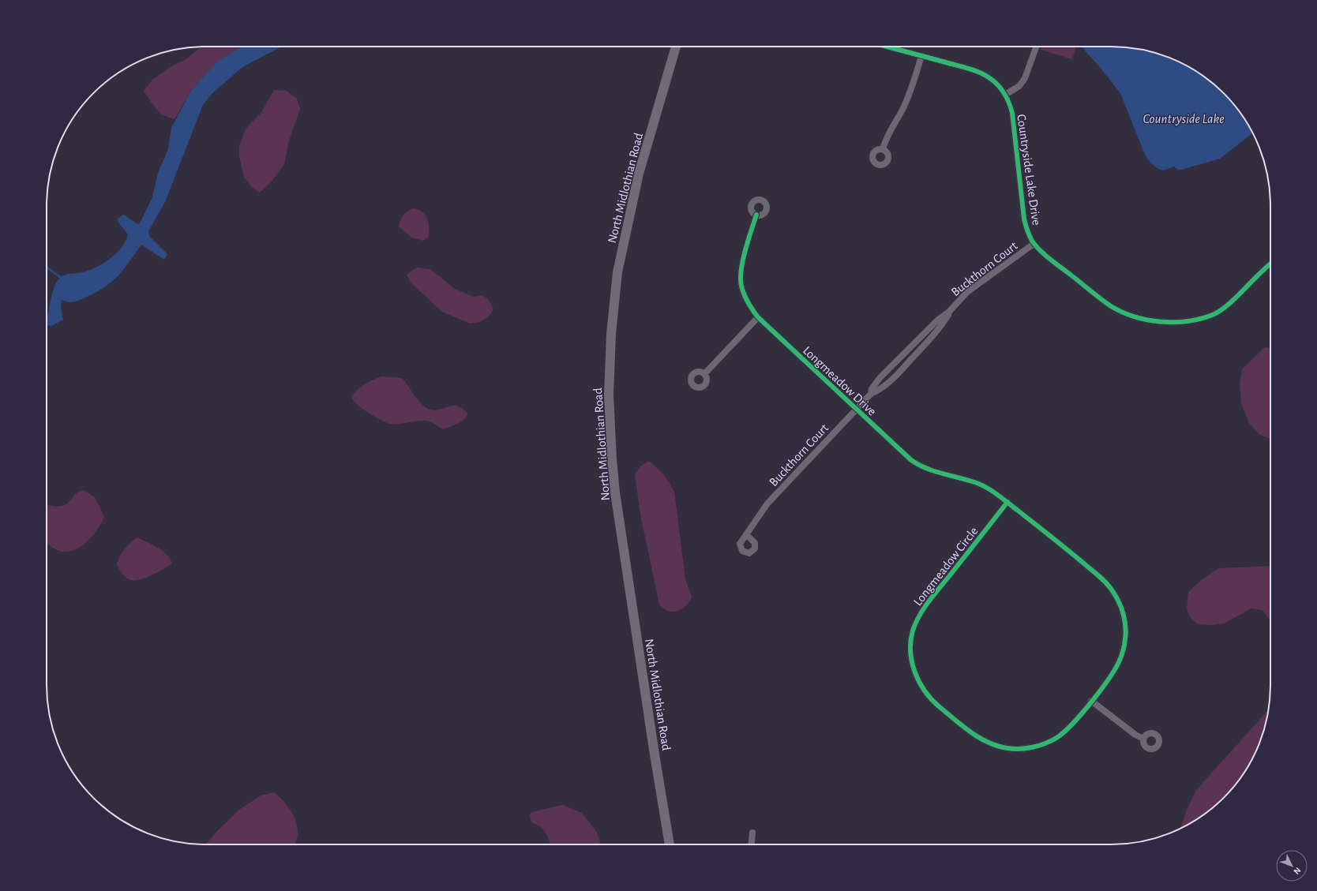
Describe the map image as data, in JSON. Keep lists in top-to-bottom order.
{
  "streets": {
    "main road": ["North Midlothian Road"],
    "street": [
      "Countryside Lake Drive",
      "Buckthorn Court",
      "Longmeadow Drive",
      "Longmeadow Circle"
    ]
  },
  "crossings": [
    ["Countryside Lake Drive", "Buckthorn Court"],
    ["Buckthorn Court", "Longmeadow Drive"],
    ["Longmeadow Drive", "Longmeadow Circle"]
  ],
  "water": ["Countryside Lake"],
  "north": "bottom right"
}
